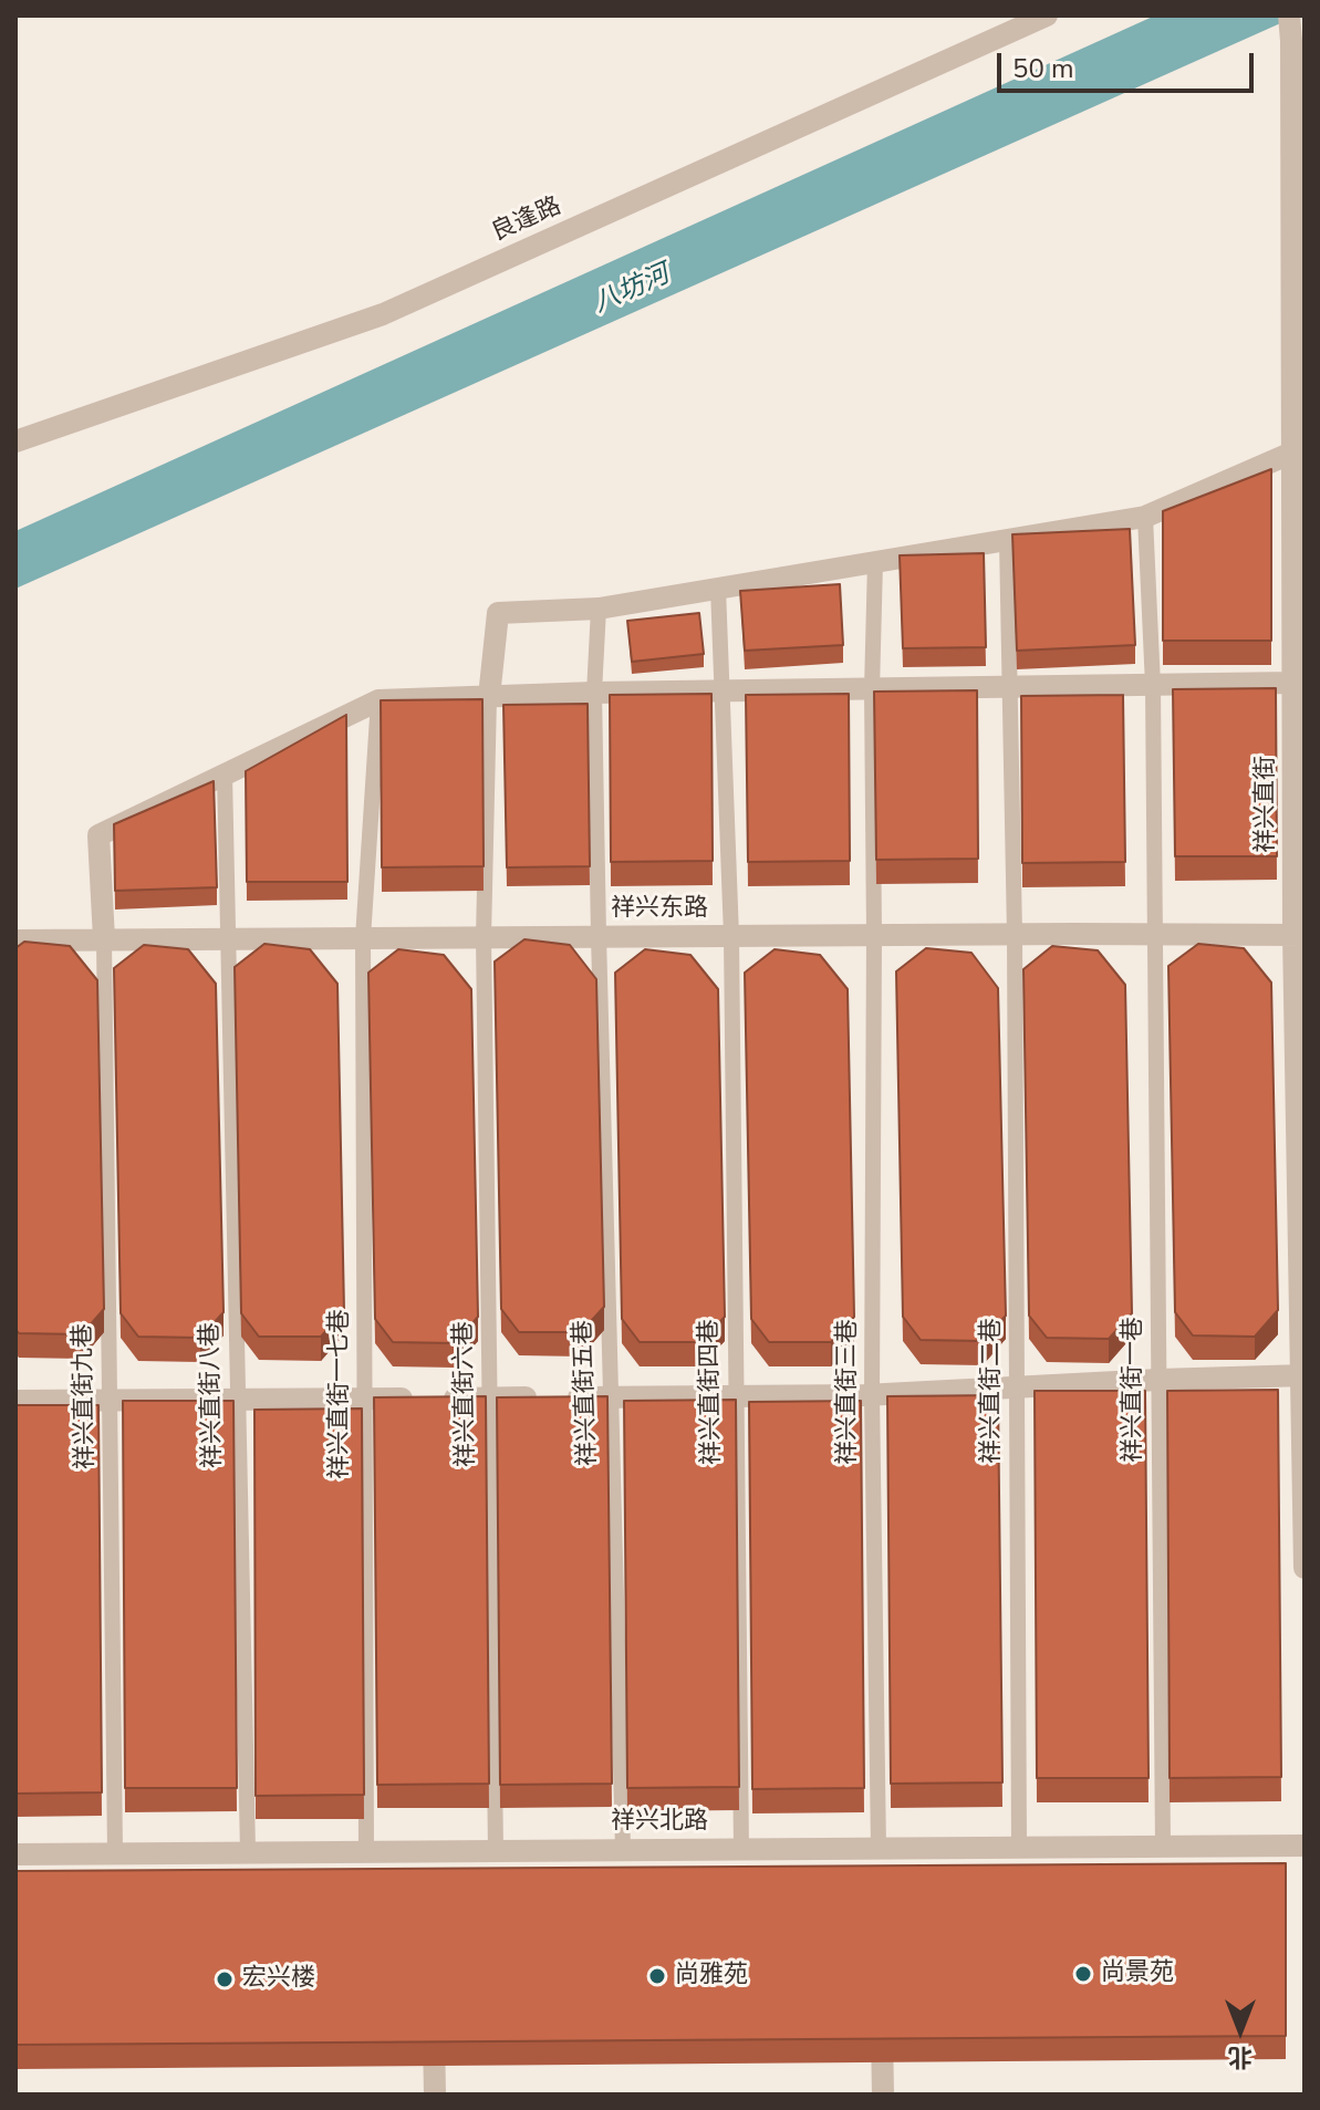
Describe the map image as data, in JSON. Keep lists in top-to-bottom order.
{
  "streets": {
    "street": [
      "良逢路",
      "祥兴直街",
      "祥兴东路",
      "祥兴北路"
    ],
    "lane": [
      "祥兴直街一巷",
      "祥兴直街二巷",
      "祥兴直街四巷",
      "祥兴直街三巷",
      "祥兴直街五巷",
      "祥兴直街一七巷",
      "祥兴直街六巷",
      "祥兴直街八巷",
      "祥兴直街九巷"
    ]
  },
  "crossings": [
    ["祥兴直街", "祥兴东路"],
    ["祥兴东路", "祥兴直街一巷"],
    ["祥兴东路", "祥兴直街二巷"],
    ["祥兴东路", "祥兴直街四巷"],
    ["祥兴东路", "祥兴直街三巷"],
    ["祥兴东路", "祥兴直街五巷"],
    ["祥兴东路", "祥兴直街一七巷"],
    ["祥兴东路", "祥兴直街六巷"],
    ["祥兴东路", "祥兴直街八巷"],
    ["祥兴东路", "祥兴直街九巷"],
    ["祥兴直街一巷", "祥兴北路"],
    ["祥兴直街二巷", "祥兴北路"],
    ["祥兴直街四巷", "祥兴北路"],
    ["祥兴直街三巷", "祥兴北路"],
    ["祥兴直街五巷", "祥兴北路"],
    ["祥兴直街一七巷", "祥兴北路"],
    ["祥兴直街六巷", "祥兴北路"],
    ["祥兴直街八巷", "祥兴北路"],
    ["祥兴直街九巷", "祥兴北路"]
  ],
  "water": ["八坊河"],
  "places": ["尚景苑", "尚雅苑", "宏兴楼"],
  "scale_bar": "50 m",
  "north": "bottom"
}
